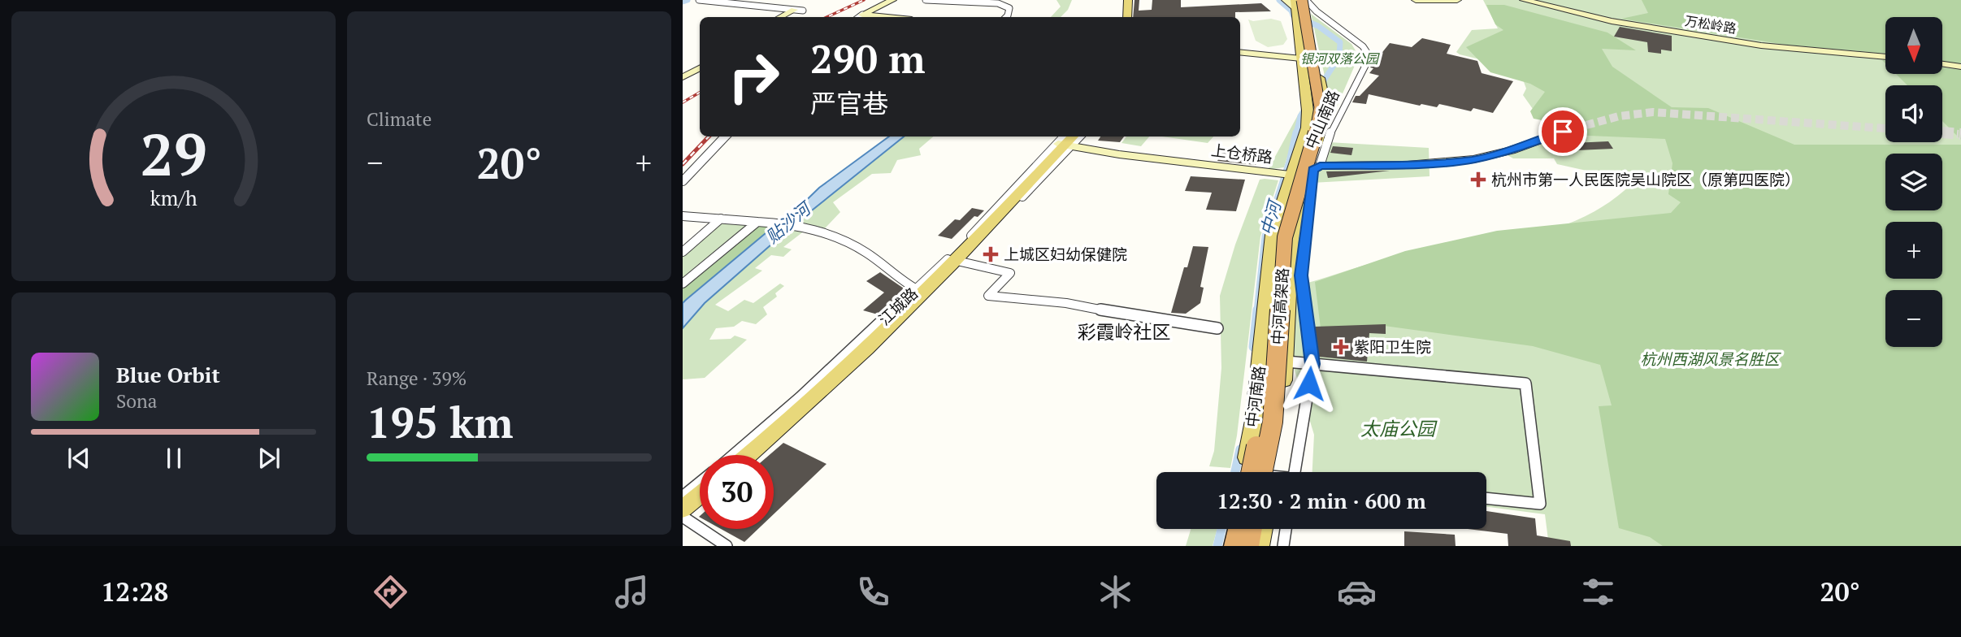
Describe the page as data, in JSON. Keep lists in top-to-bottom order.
{
  "streets": {
    "highway": ["中河高架路"],
    "main road": ["江城路", "中河南路"],
    "street": ["万松岭路", "中山南路", "上仓桥路"]
  },
  "crossings": [
    ["中山南路", "上仓桥路"],
    ["中山南路", "中河高架路"],
    ["中山南路", "中河南路"],
    ["上仓桥路", "江城路"],
    ["上仓桥路", "中河南路"],
    ["中河高架路", "中河南路"]
  ],
  "districts": ["彩霞岭社区"],
  "water": ["中河", "贴沙河"],
  "parks": ["银河双落公园", "杭州西湖风景名胜区", "太庙公园"],
  "places": {
    "health": ["杭州市第一人民医院吴山院区（原第四医院）", "上城区妇幼保健院", "紫阳卫生院"]
  },
  "north": "bottom",
  "page": {
    "tile": [
      "Climate",
      ["Range · 39%", "195 km"]
    ],
    "map_buttons": ["+", "−"],
    "turn": ["290 m", "严官巷"],
    "heat": ["−", "20°", "+"],
    "song": ["Blue Orbit", "Sona"],
    "limit": "30",
    "trip": "12:30 · 2 min · 600 m",
    "tabs": ["12:28", "20°"],
    "gauge": ["29", "km/h"]
  }
}
